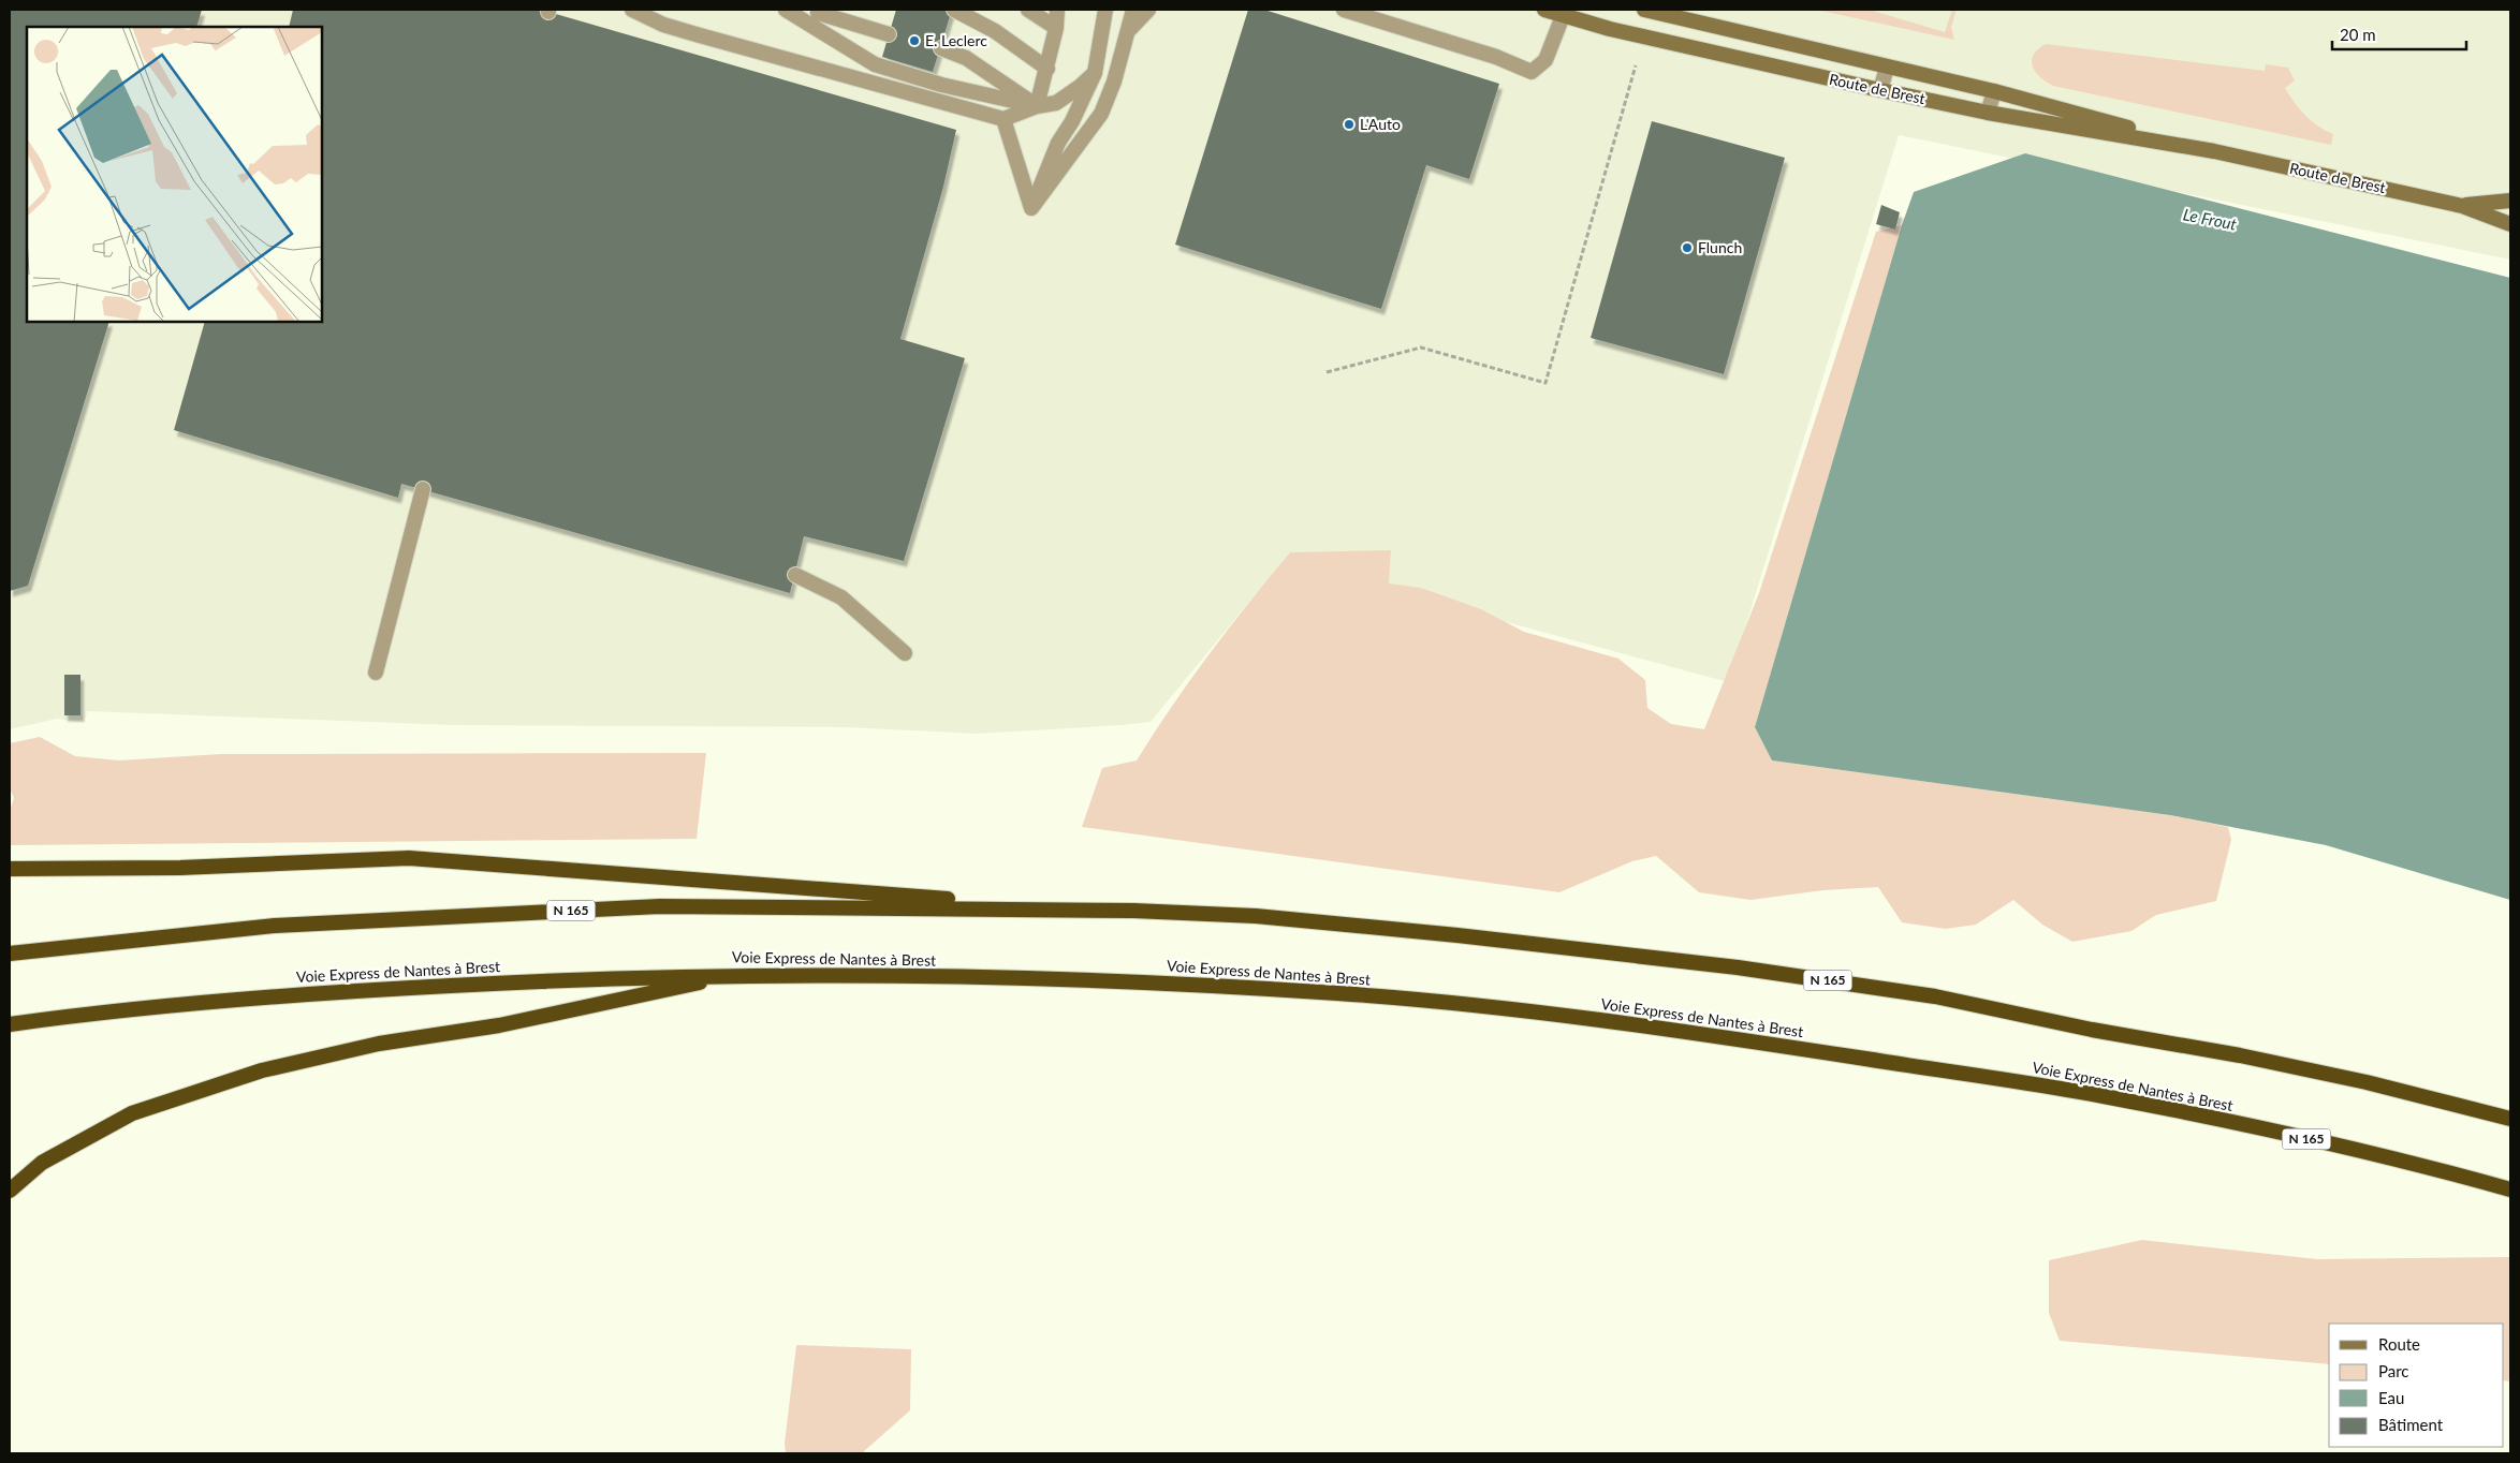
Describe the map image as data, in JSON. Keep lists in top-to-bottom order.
{
  "streets": {
    "highway": ["N 165", "Voie Express de Nantes à Brest"],
    "main road": ["Route de Brest"]
  },
  "water": ["Le Frout"],
  "places": ["E. Leclerc", "L'Auto", "Flunch"],
  "legend": [
    "Route",
    "Parc",
    "Eau",
    "Bâtiment"
  ],
  "scale_bar": "20 m"
}
